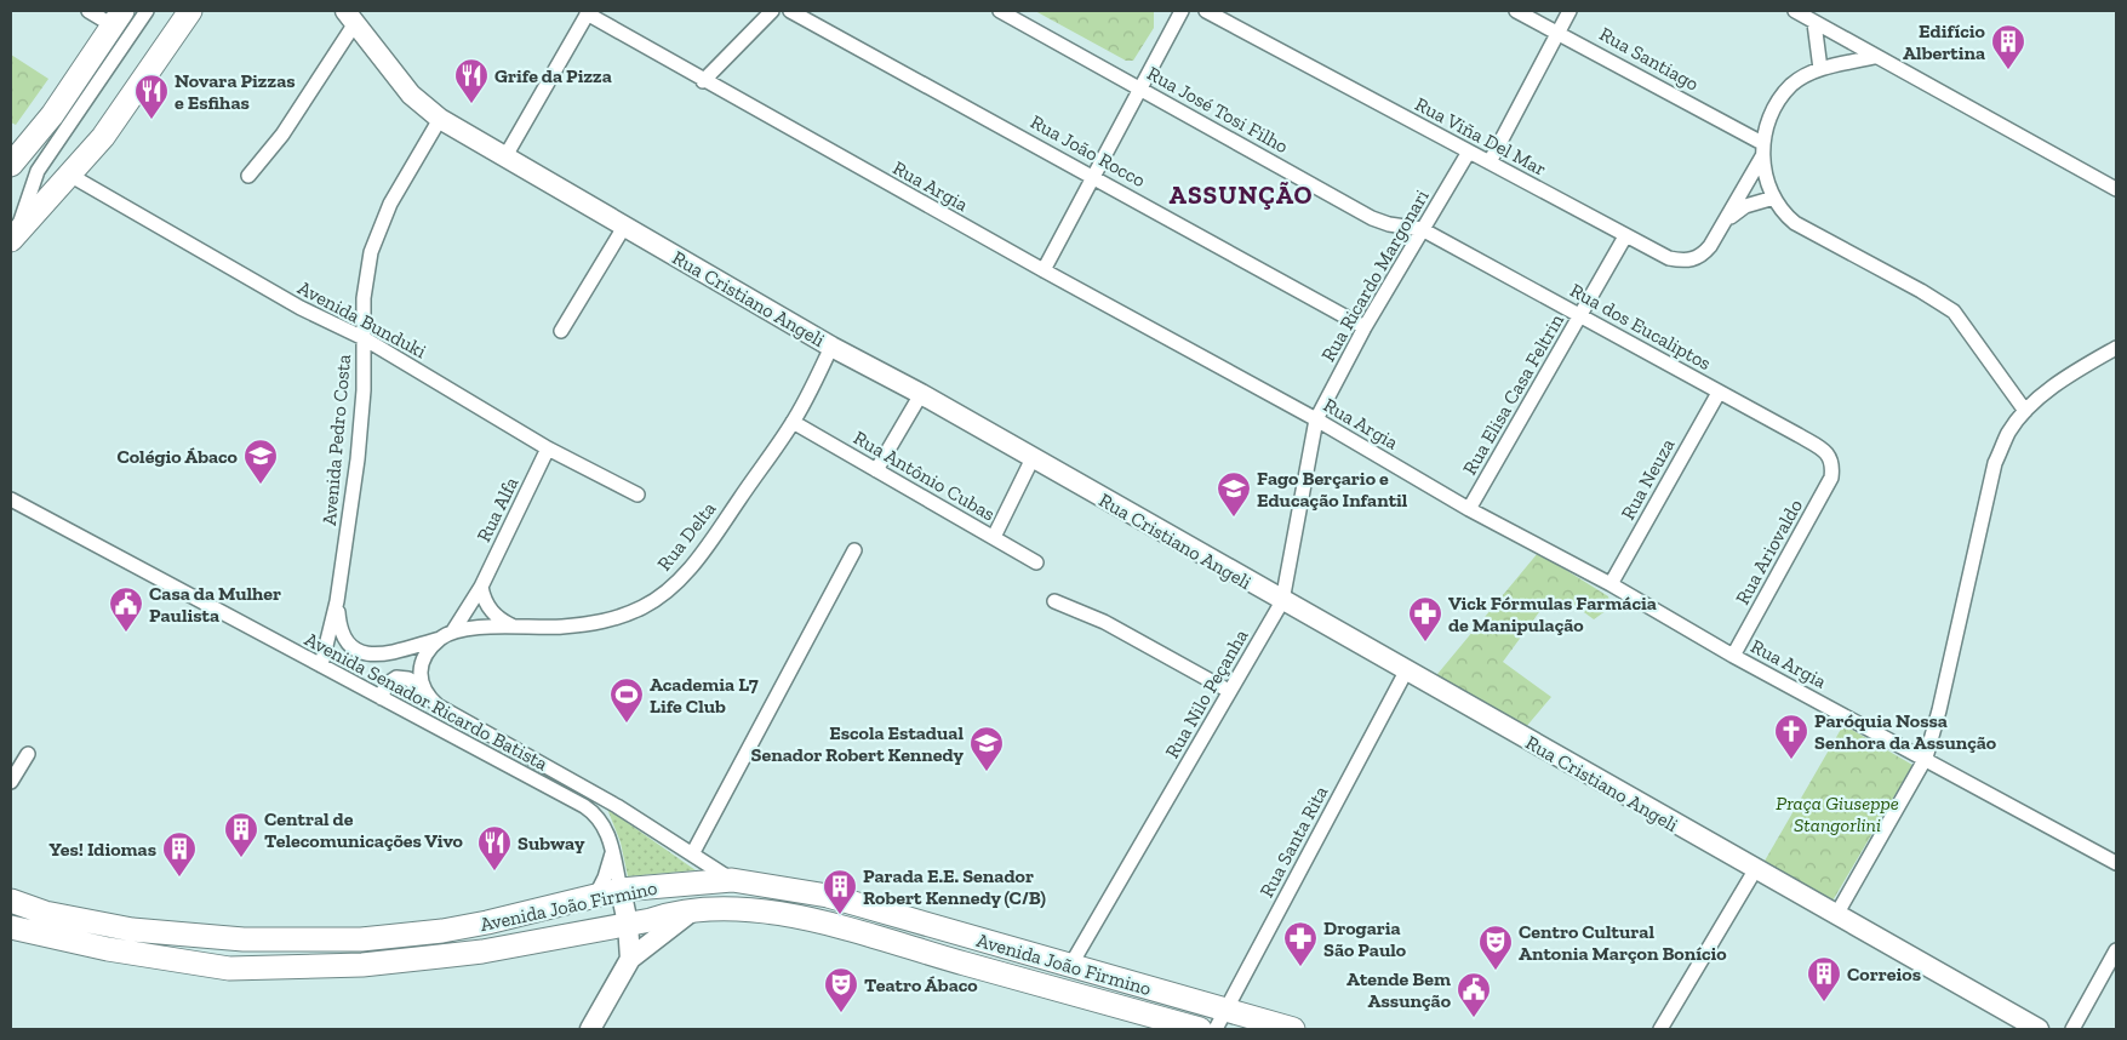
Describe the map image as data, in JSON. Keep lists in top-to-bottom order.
{
  "streets": {
    "main road": ["Avenida João Firmino"],
    "street": [
      "Rua Santiago",
      "Rua José Tosi Filho",
      "Rua Viña Del Mar",
      "Rua João Rocco",
      "Rua Argia",
      "Rua Ricardo Margonari",
      "Rua Cristiano Angeli",
      "Avenida Bunduki",
      "Rua dos Eucaliptos",
      "Rua Elisa Casa Feltrin",
      "Avenida Pedro Costa",
      "Rua Antônio Cubas",
      "Rua Neuza",
      "Rua Alfa",
      "Rua Delta",
      "Rua Ariovaldo",
      "Rua Nilo Peçanha",
      "Avenida Senador Ricardo Batista",
      "Rua Santa Rita"
    ]
  },
  "crossings": [
    ["Rua Santiago", "Rua Viña Del Mar"],
    ["Rua José Tosi Filho", "Rua Ricardo Margonari"],
    ["Rua José Tosi Filho", "Rua dos Eucaliptos"],
    ["Rua Viña Del Mar", "Rua Ricardo Margonari"],
    ["Rua Viña Del Mar", "Rua Elisa Casa Feltrin"],
    ["Rua João Rocco", "Rua Ricardo Margonari"],
    ["Rua Argia", "Rua Ricardo Margonari"],
    ["Rua Argia", "Rua Elisa Casa Feltrin"],
    ["Rua Argia", "Rua Neuza"],
    ["Rua Argia", "Rua Ariovaldo"],
    ["Rua Argia", "Rua Nilo Peçanha"],
    ["Rua Ricardo Margonari", "Rua dos Eucaliptos"],
    ["Rua Ricardo Margonari", "Rua Nilo Peçanha"],
    ["Rua Cristiano Angeli", "Avenida Pedro Costa"],
    ["Rua Cristiano Angeli", "Rua Delta"],
    ["Rua Cristiano Angeli", "Rua Nilo Peçanha"],
    ["Rua Cristiano Angeli", "Rua Santa Rita"],
    ["Avenida Bunduki", "Avenida Pedro Costa"],
    ["Avenida Bunduki", "Rua Alfa"],
    ["Rua dos Eucaliptos", "Rua Elisa Casa Feltrin"],
    ["Rua dos Eucaliptos", "Rua Neuza"],
    ["Rua dos Eucaliptos", "Rua Ariovaldo"],
    ["Avenida Pedro Costa", "Rua Delta"],
    ["Rua Antônio Cubas", "Rua Delta"],
    ["Rua Alfa", "Rua Delta"],
    ["Rua Alfa", "Avenida Senador Ricardo Batista"],
    ["Rua Delta", "Avenida Senador Ricardo Batista"],
    ["Rua Nilo Peçanha", "Avenida João Firmino"],
    ["Avenida Senador Ricardo Batista", "Avenida João Firmino"],
    ["Rua Santa Rita", "Avenida João Firmino"]
  ],
  "districts": ["ASSUNÇÃO"],
  "parks": ["Praça Giuseppe Stangorlini"],
  "places": {
    "building": [
      "Edifício Albertina",
      "Central de Telecomunicações Vivo",
      "Yes! Idiomas",
      "Parada E.E. Senador Robert Kennedy (C/B)",
      "Correios"
    ],
    "restaurant": ["Grife da Pizza", "Novara Pizzas e Esfihas", "Subway"],
    "school or university": ["Colégio Ábaco", "Fago Berçario e Educação Infantil", "Escola Estadual Senador Robert Kennedy"],
    "public building": ["Casa da Mulher Paulista", "Atende Bem Assunção"],
    "pharmacy": ["Vick Fórmulas Farmácia de Manipulação", "Drogaria São Paulo"],
    "sports": ["Academia L7 Life Club"],
    "church": ["Paróquia Nossa Senhora da Assunção"],
    "theatre": ["Centro Cultural Antonia Marçon Bonício", "Teatro Ábaco"]
  }
}
